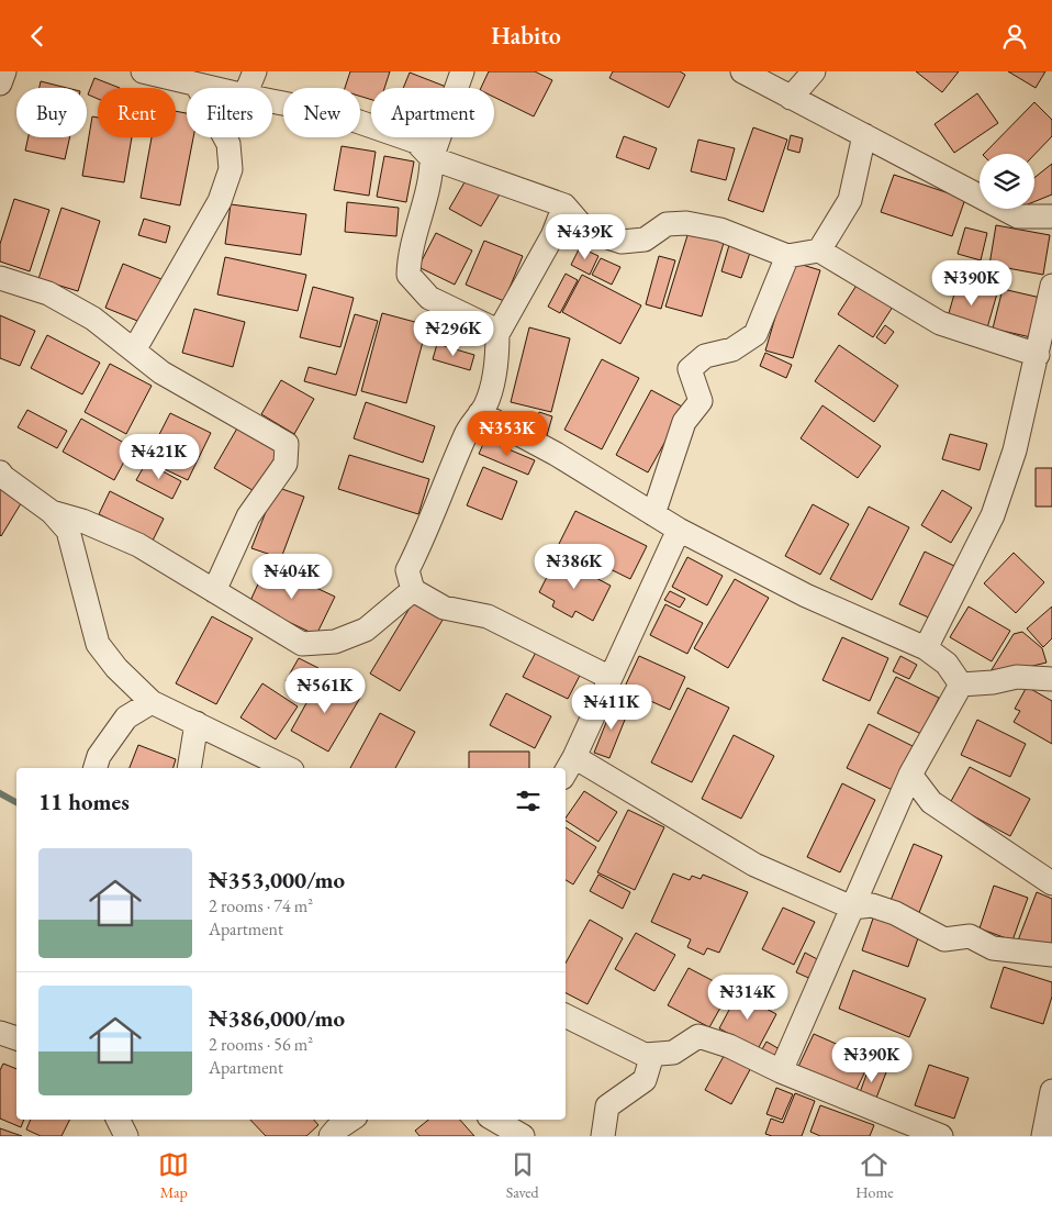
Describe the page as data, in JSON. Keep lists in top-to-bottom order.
{
  "page": {
    "header": "Habito",
    "chip": [
      "Buy",
      "Rent",
      "Filters",
      "New",
      "Apartment"
    ],
    "price": [
      "₦439K",
      "₦390K",
      "₦296K",
      "₦353K",
      "₦421K",
      "₦386K",
      "₦404K",
      "₦561K",
      "₦411K",
      "₦314K",
      "₦390K"
    ],
    "heading": "11 homes",
    "list": [
      {
        "name": "₦353,000/mo",
        "note": "2 rooms · 74 m² · Apartment"
      },
      {
        "name": "₦386,000/mo",
        "note": "2 rooms · 56 m² · Apartment"
      }
    ],
    "tabs": ["Map", "Saved", "Home"]
  }
}
